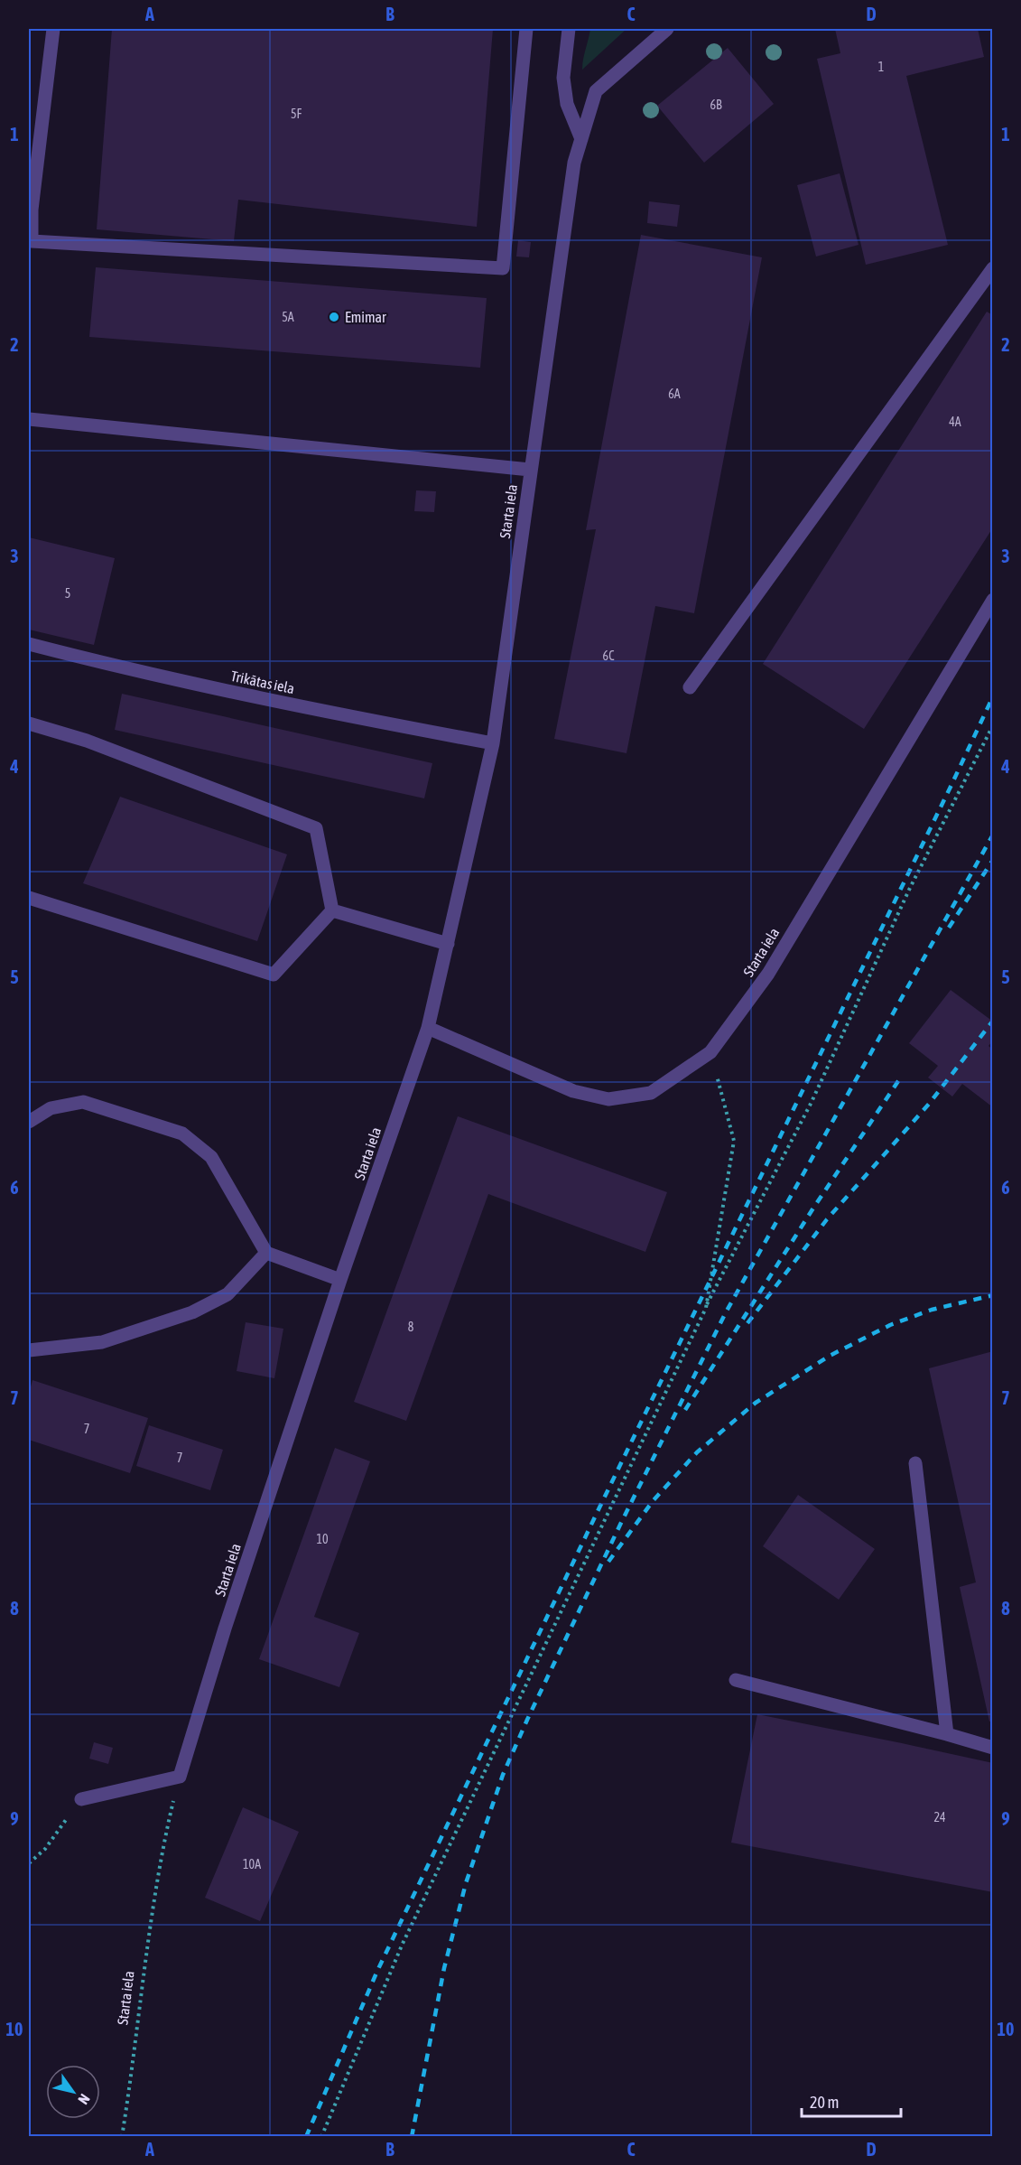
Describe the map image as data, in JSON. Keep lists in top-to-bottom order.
{
  "streets": {
    "street": ["Starta iela", "Trikātas iela"]
  },
  "crossings": [
    ["Starta iela", "Trikātas iela"]
  ],
  "places": ["Emimar"],
  "house_numbers": [
    "1",
    "6B",
    "5F",
    "5A",
    "6A",
    "4A",
    "5",
    "6C",
    "8",
    "7",
    "7",
    "10",
    "24",
    "10A"
  ],
  "scale_bar": "20 m",
  "north": "bottom right",
  "grid": {
    "columns": [
      "A",
      "B",
      "C",
      "D"
    ],
    "rows": [
      "1",
      "2",
      "3",
      "4",
      "5",
      "6",
      "7",
      "8",
      "9",
      "10"
    ]
  }
}
